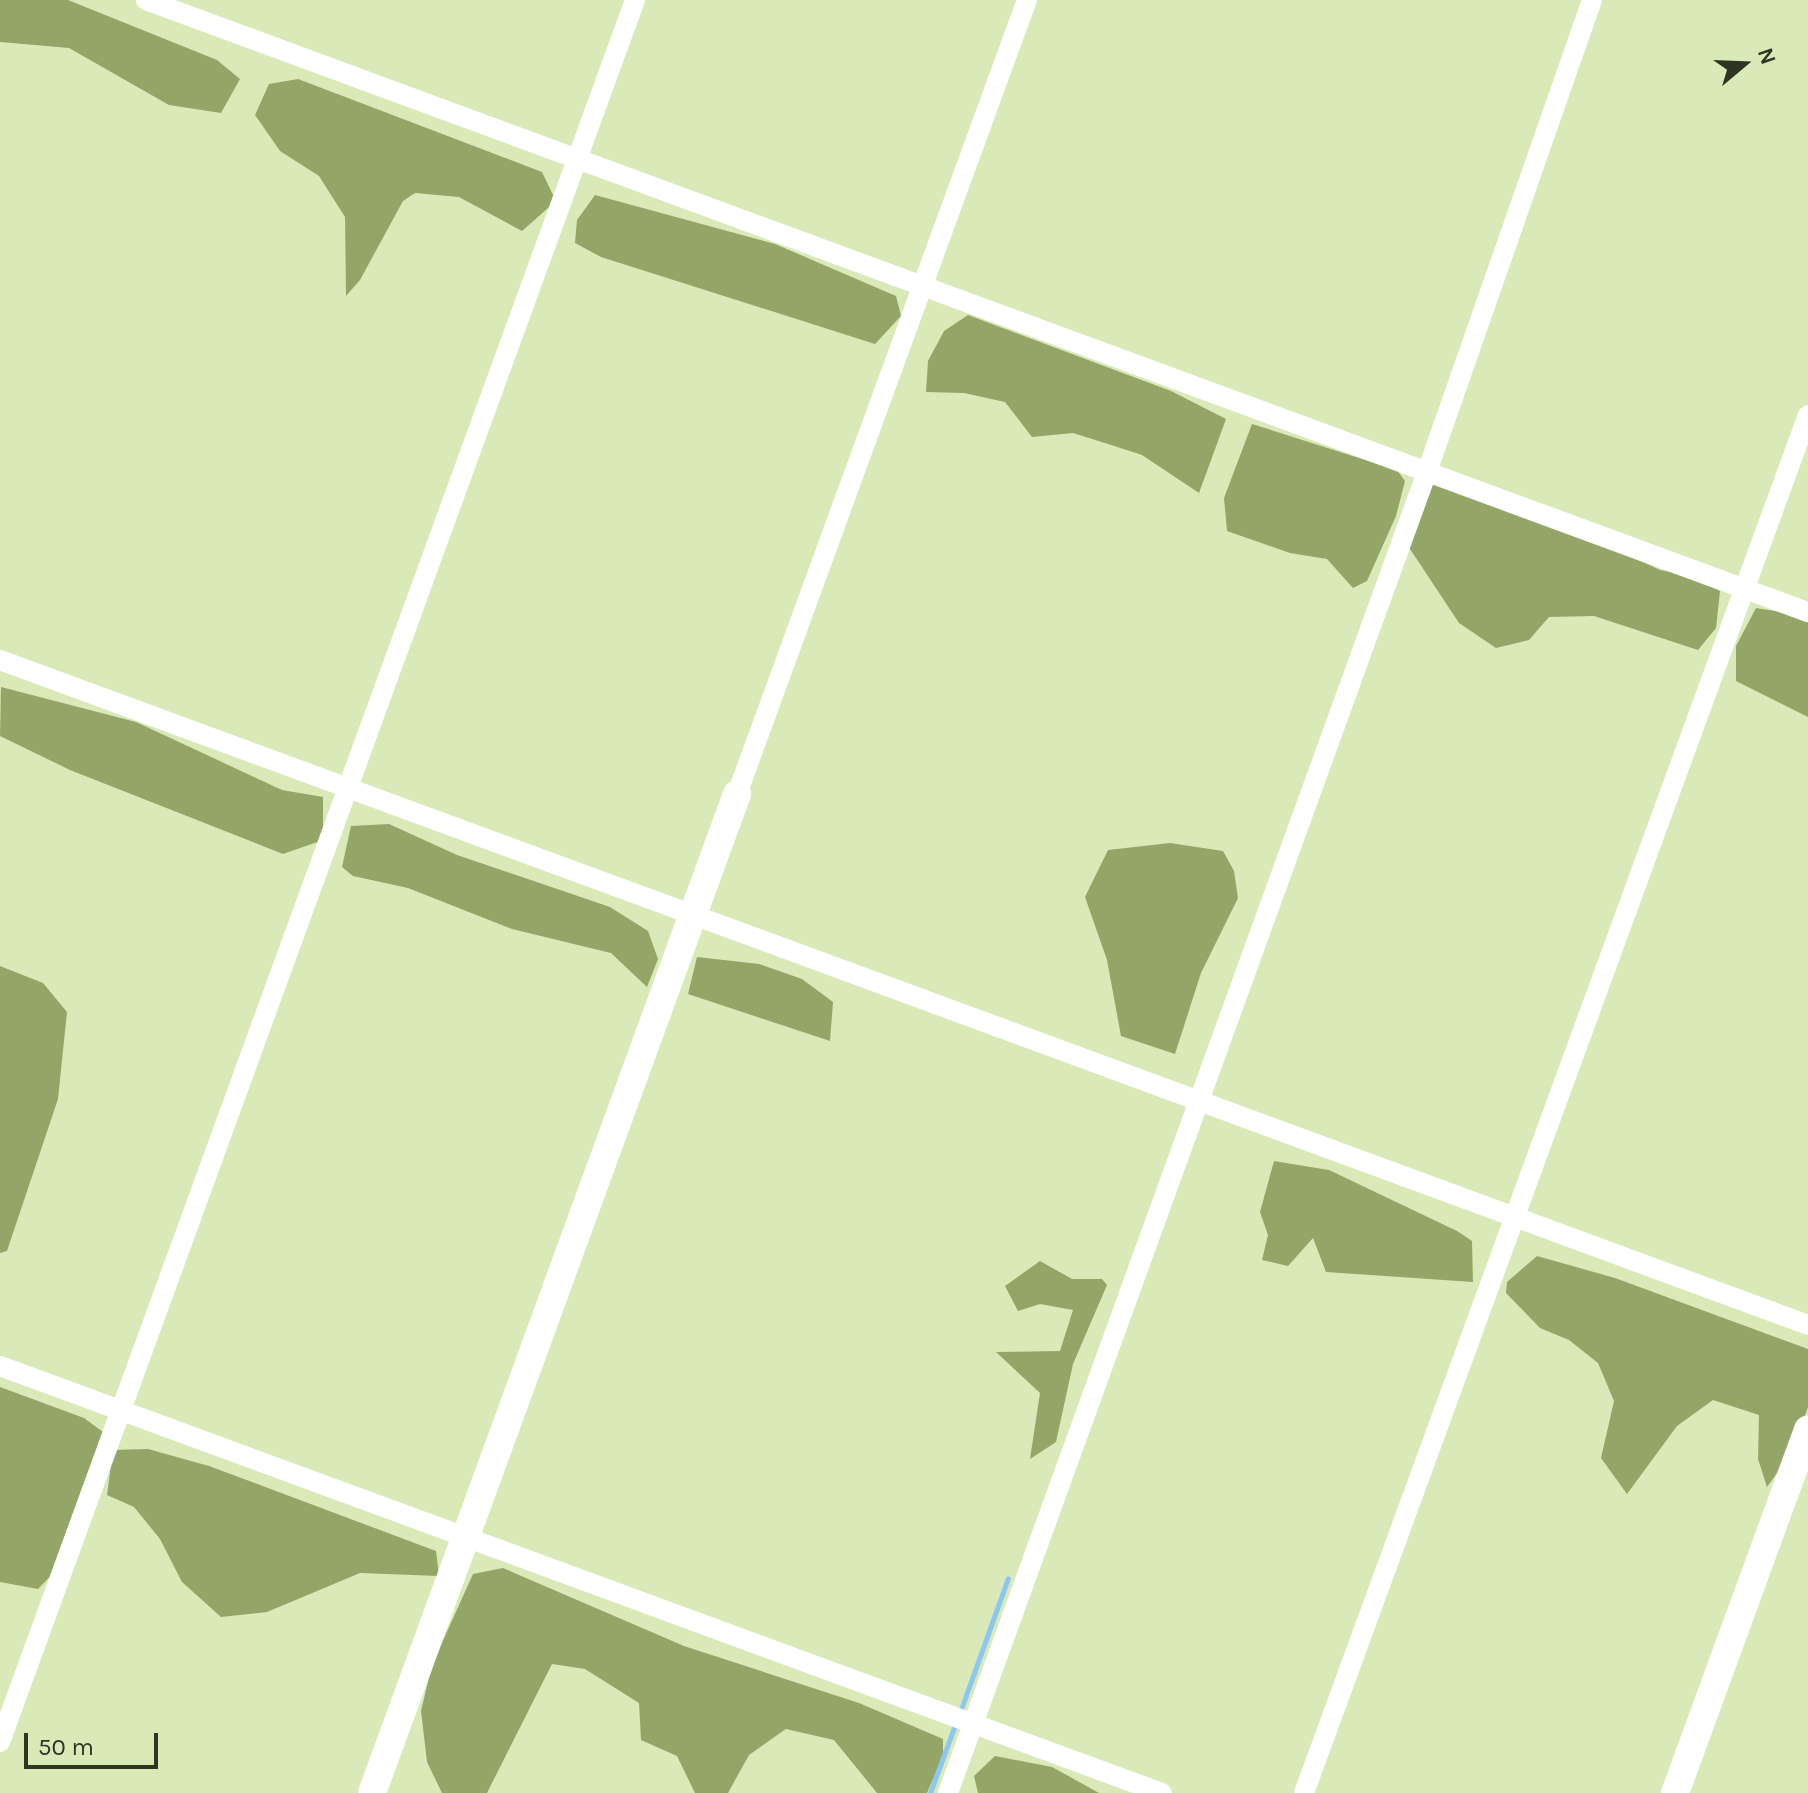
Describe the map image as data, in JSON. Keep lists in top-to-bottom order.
{
  "scale_bar": "50 m",
  "north": "right"
}
